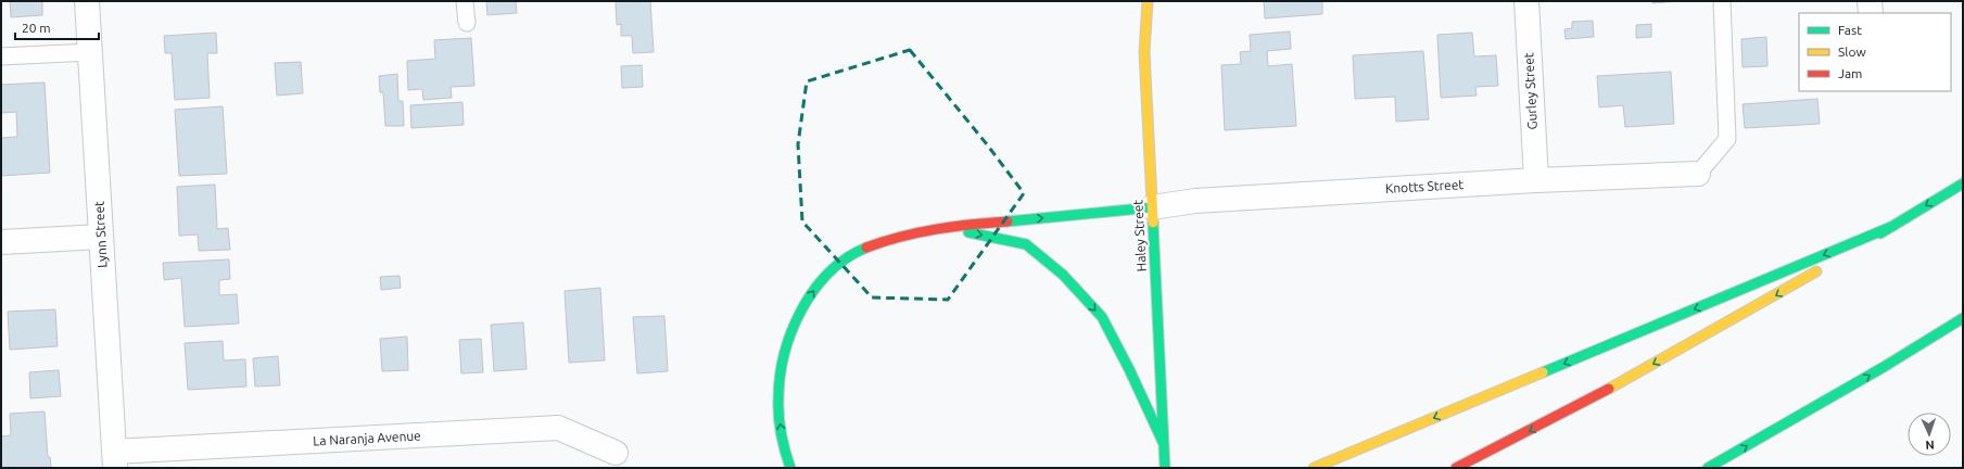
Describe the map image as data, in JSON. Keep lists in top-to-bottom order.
{
  "streets": {
    "main road": ["Haley Street"],
    "street": [
      "Gurley Street",
      "Knotts Street",
      "Lynn Street",
      "La Naranja Avenue"
    ]
  },
  "crossings": [
    ["Gurley Street", "Knotts Street"],
    ["Knotts Street", "Haley Street"],
    ["Lynn Street", "La Naranja Avenue"]
  ],
  "legend": ["Fast", "Slow", "Jam"],
  "scale_bar": "20 m",
  "north": "bottom"
}
